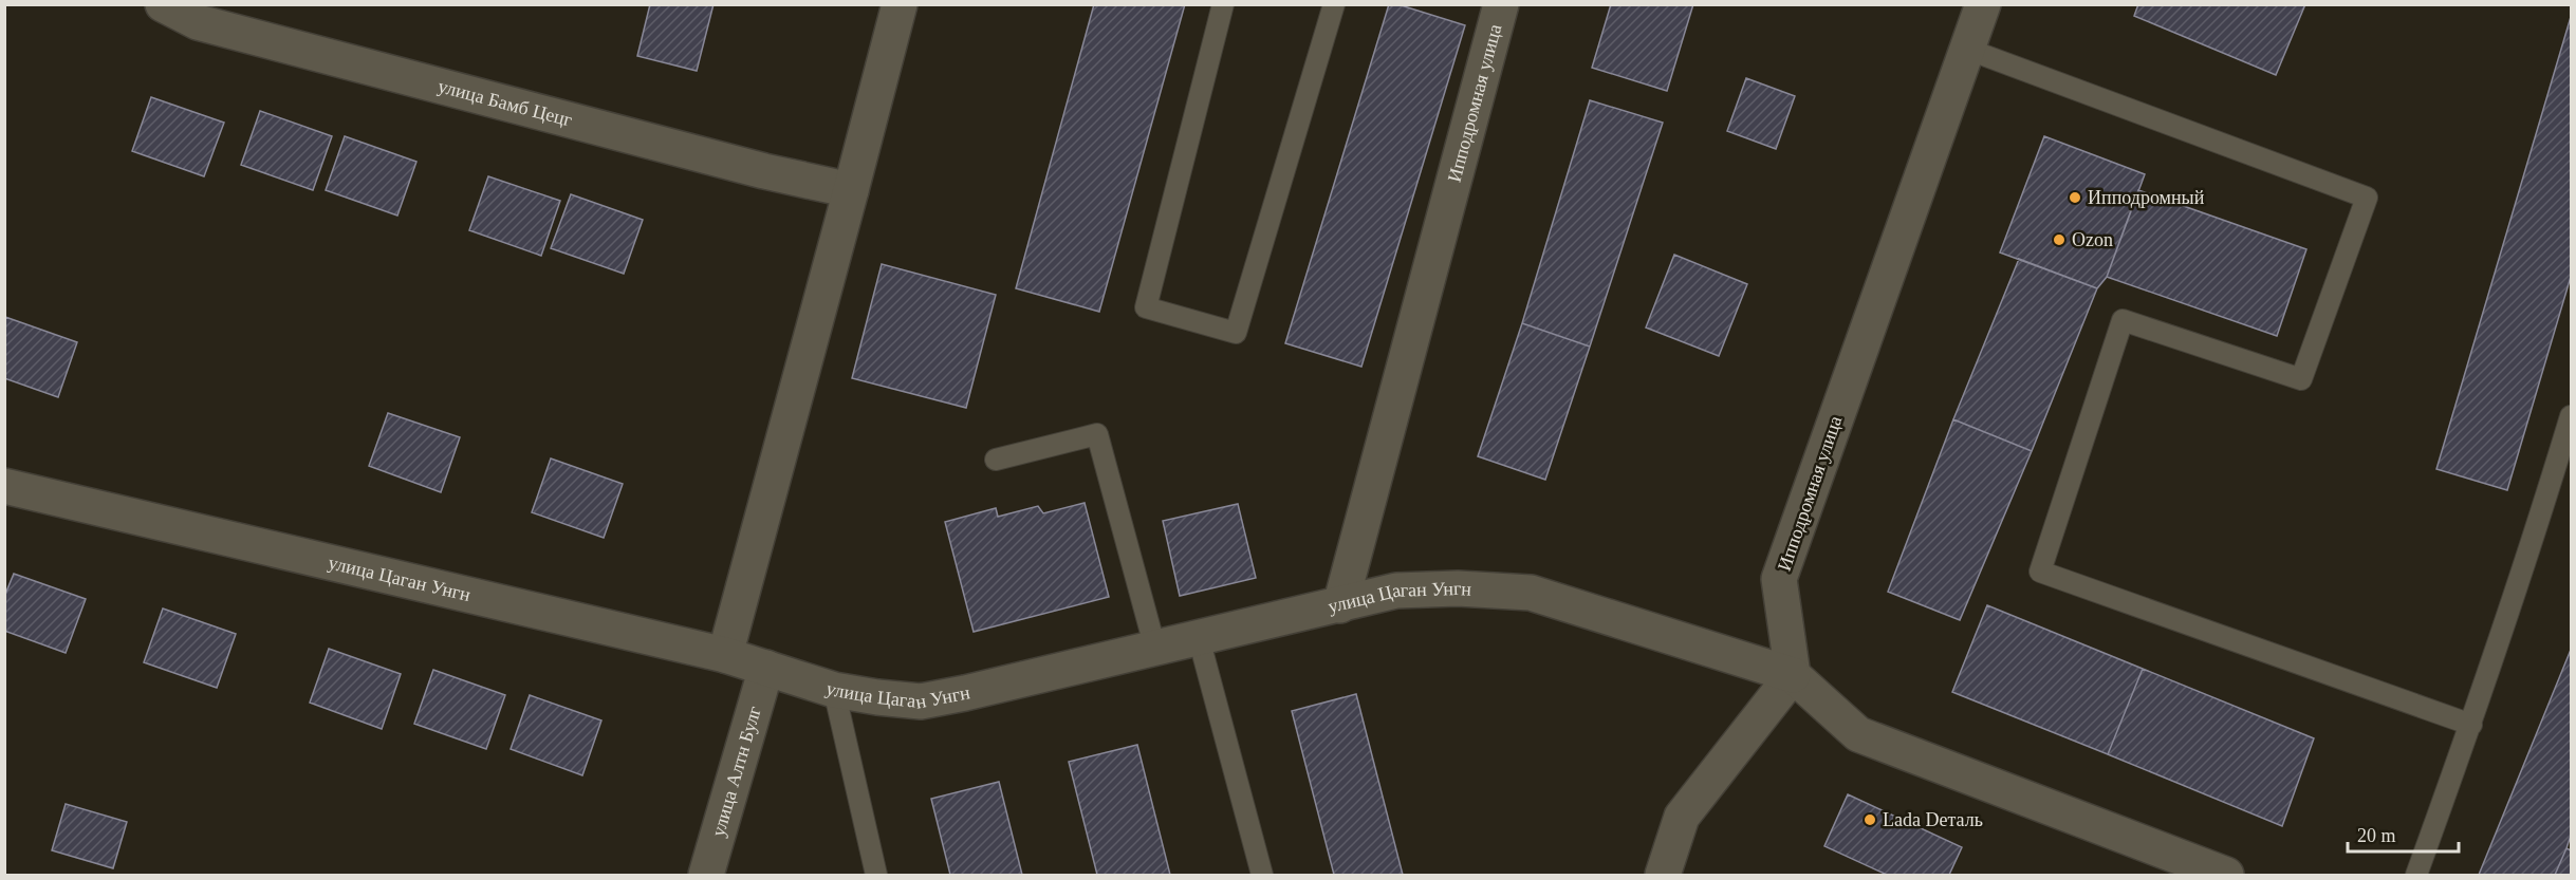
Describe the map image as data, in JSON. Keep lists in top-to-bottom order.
{
  "streets": {
    "street": [
      "Ипподромная улица",
      "улица Бамб Цецг",
      "улица Цаган Унгн",
      "улица Алтн Булг"
    ]
  },
  "crossings": [
    ["Ипподромная улица", "улица Цаган Унгн"],
    ["улица Цаган Унгн", "улица Алтн Булг"]
  ],
  "places": ["Ипподромный", "Ozon", "Lada Dеталь"],
  "scale_bar": "20 m"
}
